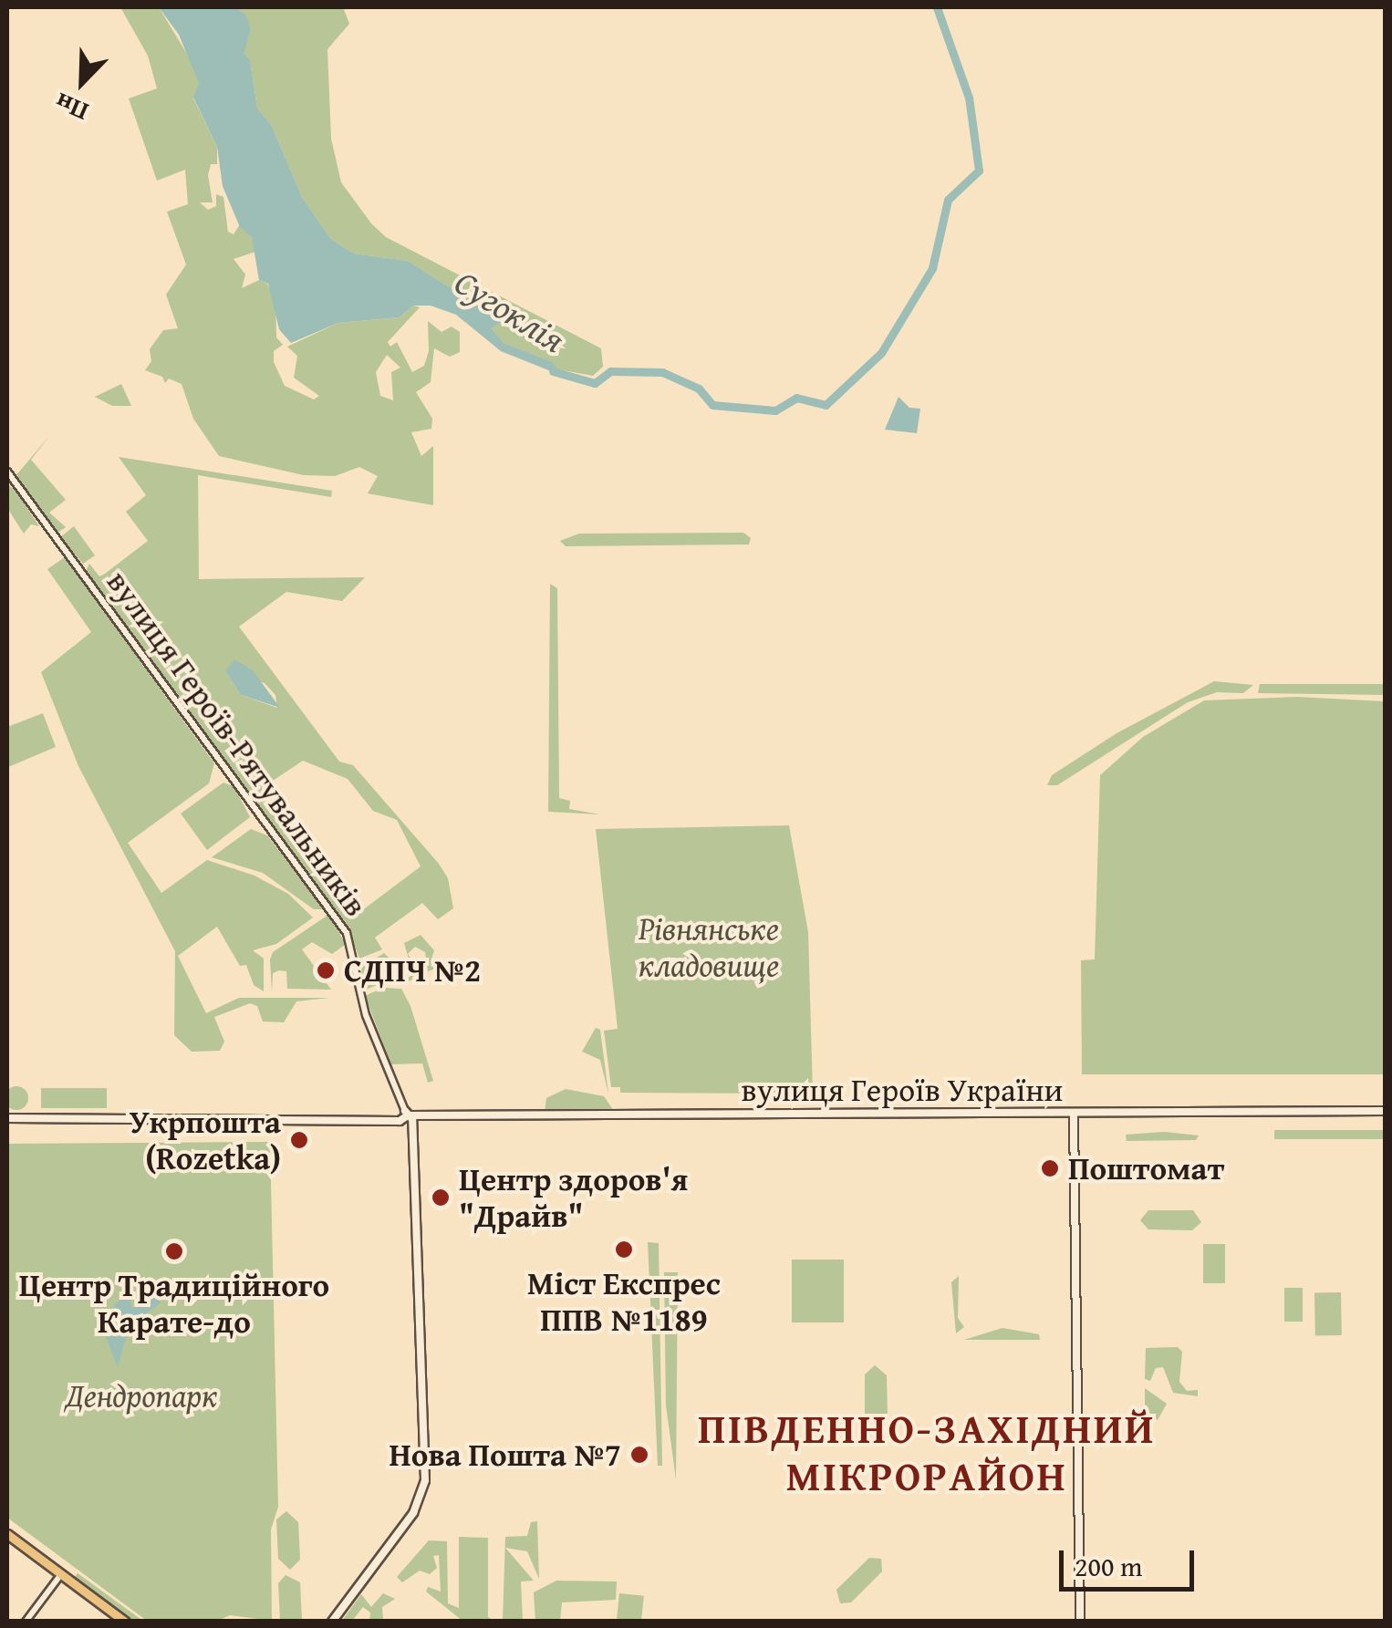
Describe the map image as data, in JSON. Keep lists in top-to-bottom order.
{
  "streets": {
    "main road": ["вулиця Героїв-Рятувальників", "вулиця Героїв України"]
  },
  "crossings": [
    ["вулиця Героїв-Рятувальників", "вулиця Героїв України"]
  ],
  "districts": ["ПІВДЕННО-ЗАХІДНИЙ МІКРОРАЙОН"],
  "water": ["Сугоклія"],
  "parks": ["Рівнянське кладовище", "Дендропарк"],
  "places": [
    "СДПЧ №2",
    "Укрпошта (Rozetka)",
    "Поштомат",
    "Центр здоров'я \"Драйв\"",
    "Міст Експрес ППВ №1189",
    "Центр Традиційного Карате-до",
    "Нова Пошта №7"
  ],
  "scale_bar": "200 m",
  "north": "bottom left"
}
